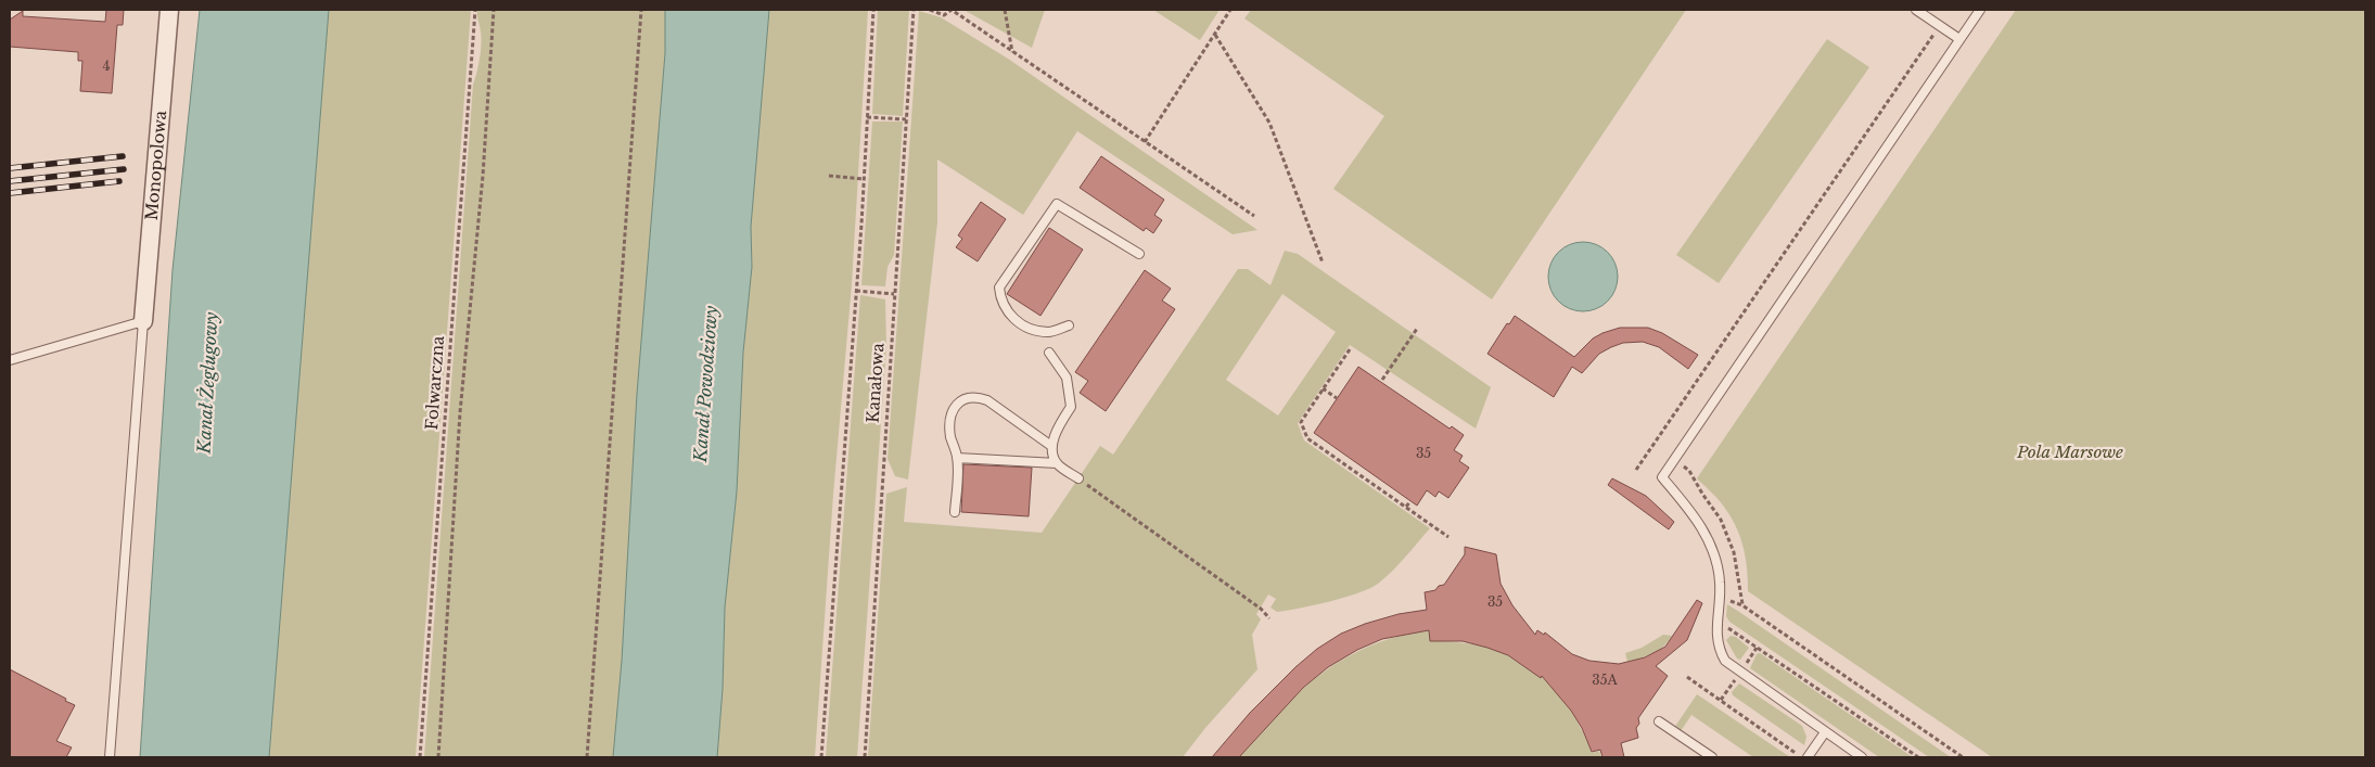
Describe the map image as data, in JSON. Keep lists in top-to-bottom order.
{
  "streets": {
    "street": ["Monopolowa"],
    "path": ["Folwarczna", "Kanałowa"]
  },
  "water": ["Kanał Żeglugowy", "Kanał Powodziowy"],
  "parks": ["Pola Marsowe"],
  "house_numbers": [
    "4",
    "35",
    "35",
    "35A"
  ]
}
